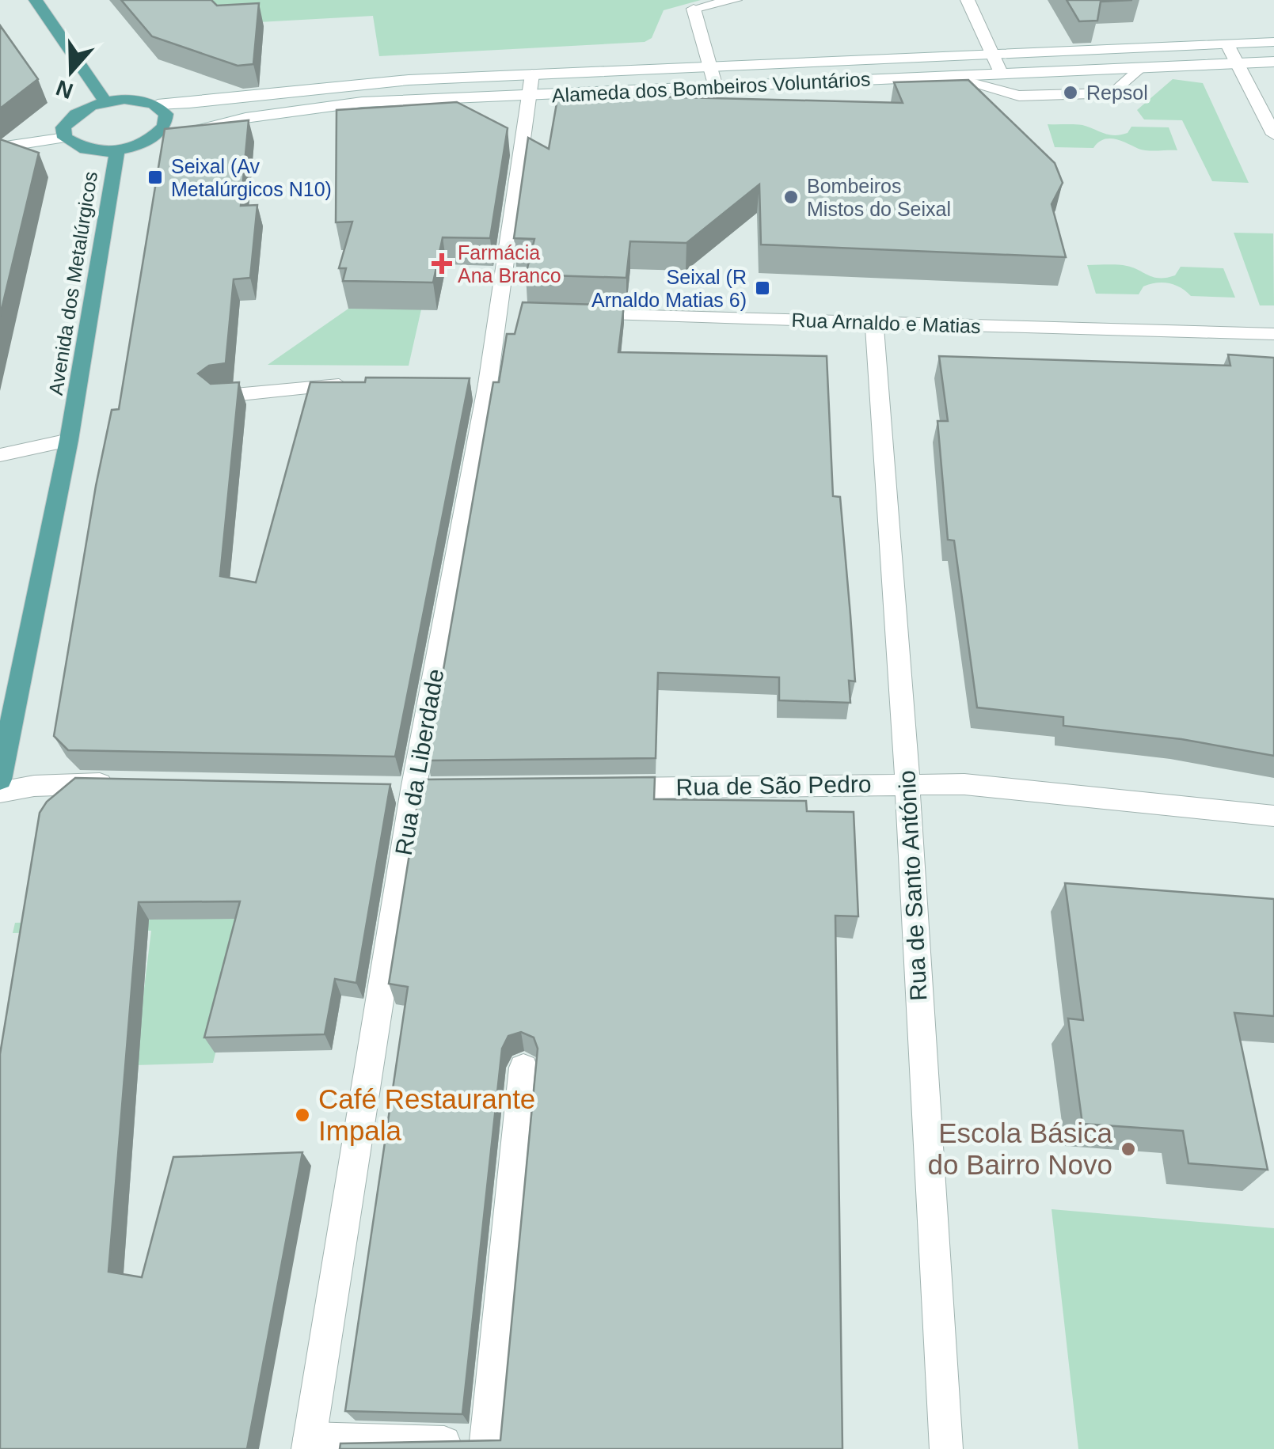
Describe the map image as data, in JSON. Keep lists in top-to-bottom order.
{
  "streets": {
    "main road": ["Avenida dos Metalúrgicos"],
    "street": [
      "Alameda dos Bombeiros Voluntários",
      "Rua Arnaldo e Matias",
      "Rua da Liberdade",
      "Rua de São Pedro",
      "Rua de Santo António"
    ]
  },
  "crossings": [
    ["Alameda dos Bombeiros Voluntários", "Rua da Liberdade"],
    ["Rua Arnaldo e Matias", "Rua de Santo António"],
    ["Rua de São Pedro", "Rua de Santo António"]
  ],
  "places": {
    "other": [
      "Repsol",
      "Bombeiros Mistos do Seixal",
      "Café Restaurante Impala",
      "Escola Básica do Bairro Novo"
    ],
    "transit": ["Seixal (Av Metalúrgicos N10)", "Seixal (R Arnaldo Matias 6)"],
    "health": ["Farmácia Ana Branco"]
  },
  "north": "bottom"
}
